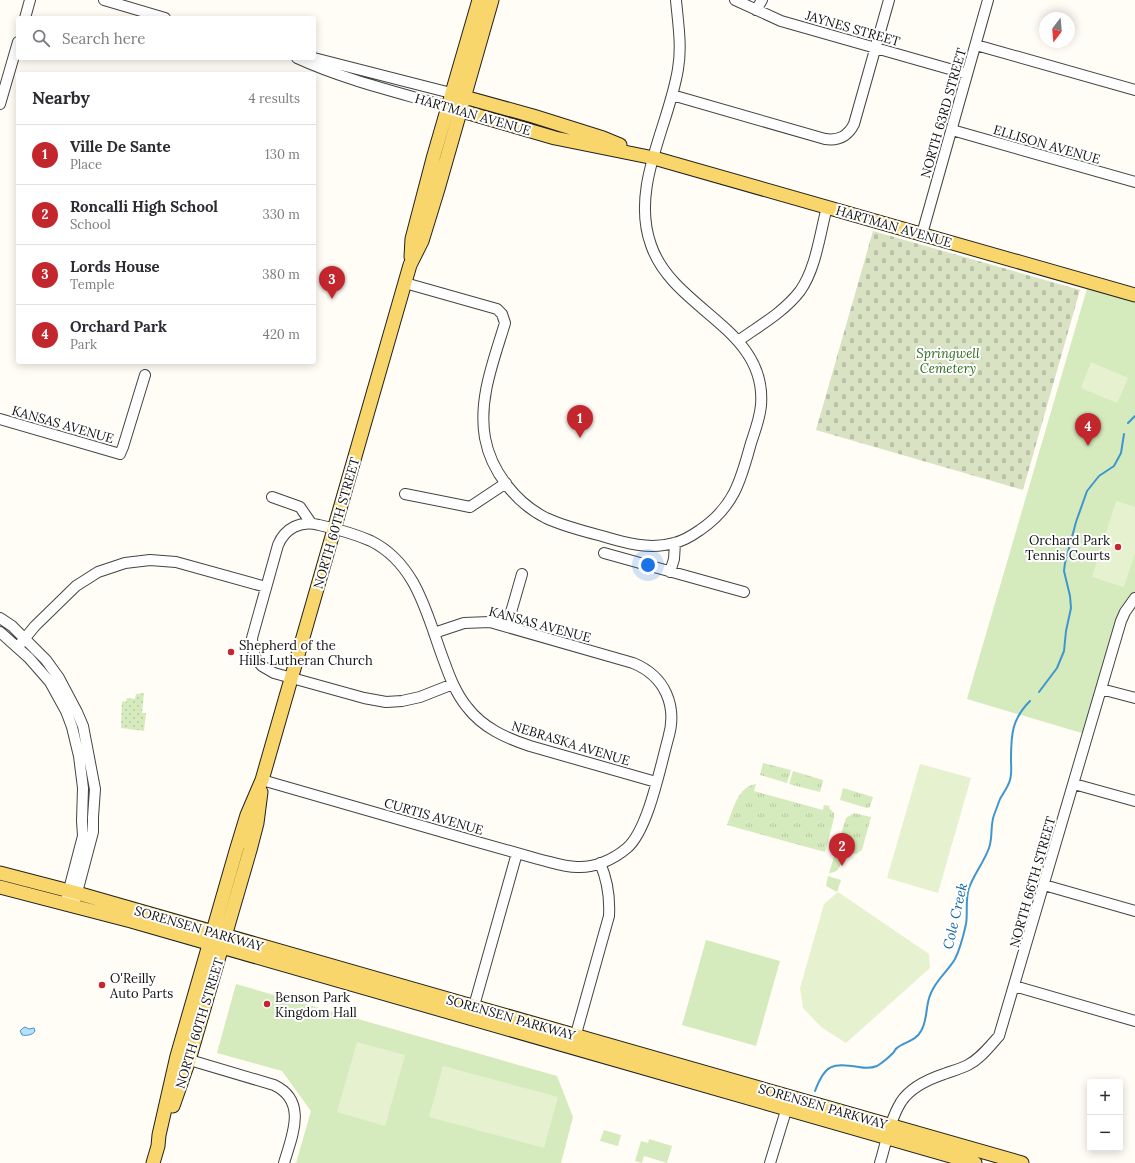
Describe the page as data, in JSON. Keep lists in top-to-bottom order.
{
  "streets": {
    "main road": ["HARTMAN AVENUE", "NORTH 60TH STREET", "SORENSEN PARKWAY"],
    "street": [
      "JAYNES STREET",
      "NORTH 63RD STREET",
      "ELLISON AVENUE",
      "KANSAS AVENUE",
      "NEBRASKA AVENUE",
      "CURTIS AVENUE",
      "NORTH 66TH STREET"
    ]
  },
  "crossings": [
    ["JAYNES STREET", "NORTH 63RD STREET"],
    ["NORTH 63RD STREET", "HARTMAN AVENUE"],
    ["NORTH 63RD STREET", "ELLISON AVENUE"],
    ["HARTMAN AVENUE", "NORTH 60TH STREET"],
    ["KANSAS AVENUE", "NEBRASKA AVENUE"],
    ["NORTH 60TH STREET", "CURTIS AVENUE"],
    ["NORTH 60TH STREET", "SORENSEN PARKWAY"],
    ["NORTH 66TH STREET", "SORENSEN PARKWAY"]
  ],
  "water": ["Cole Creek"],
  "parks": ["Springwell Cemetery"],
  "places": [
    "Orchard Park Tennis Courts",
    "Shepherd of the Hills Lutheran Church",
    "O'Reilly Auto Parts",
    "Benson Park Kingdom Hall"
  ],
  "north": "bottom",
  "page": {
    "search": "Search here",
    "heading": ["Nearby", "4 results"],
    "list": [
      {
        "mark": "1",
        "name": "Ville De Sante",
        "note": "Place",
        "value": "130 m"
      },
      {
        "mark": "2",
        "name": "Roncalli High School",
        "note": "School",
        "value": "330 m"
      },
      {
        "mark": "3",
        "name": "Lords House",
        "note": "Temple",
        "value": "380 m"
      },
      {
        "mark": "4",
        "name": "Orchard Park",
        "note": "Park",
        "value": "420 m"
      }
    ],
    "pins": [
      "3",
      "1",
      "4",
      "2"
    ],
    "map_buttons": ["+", "−"]
  }
}
